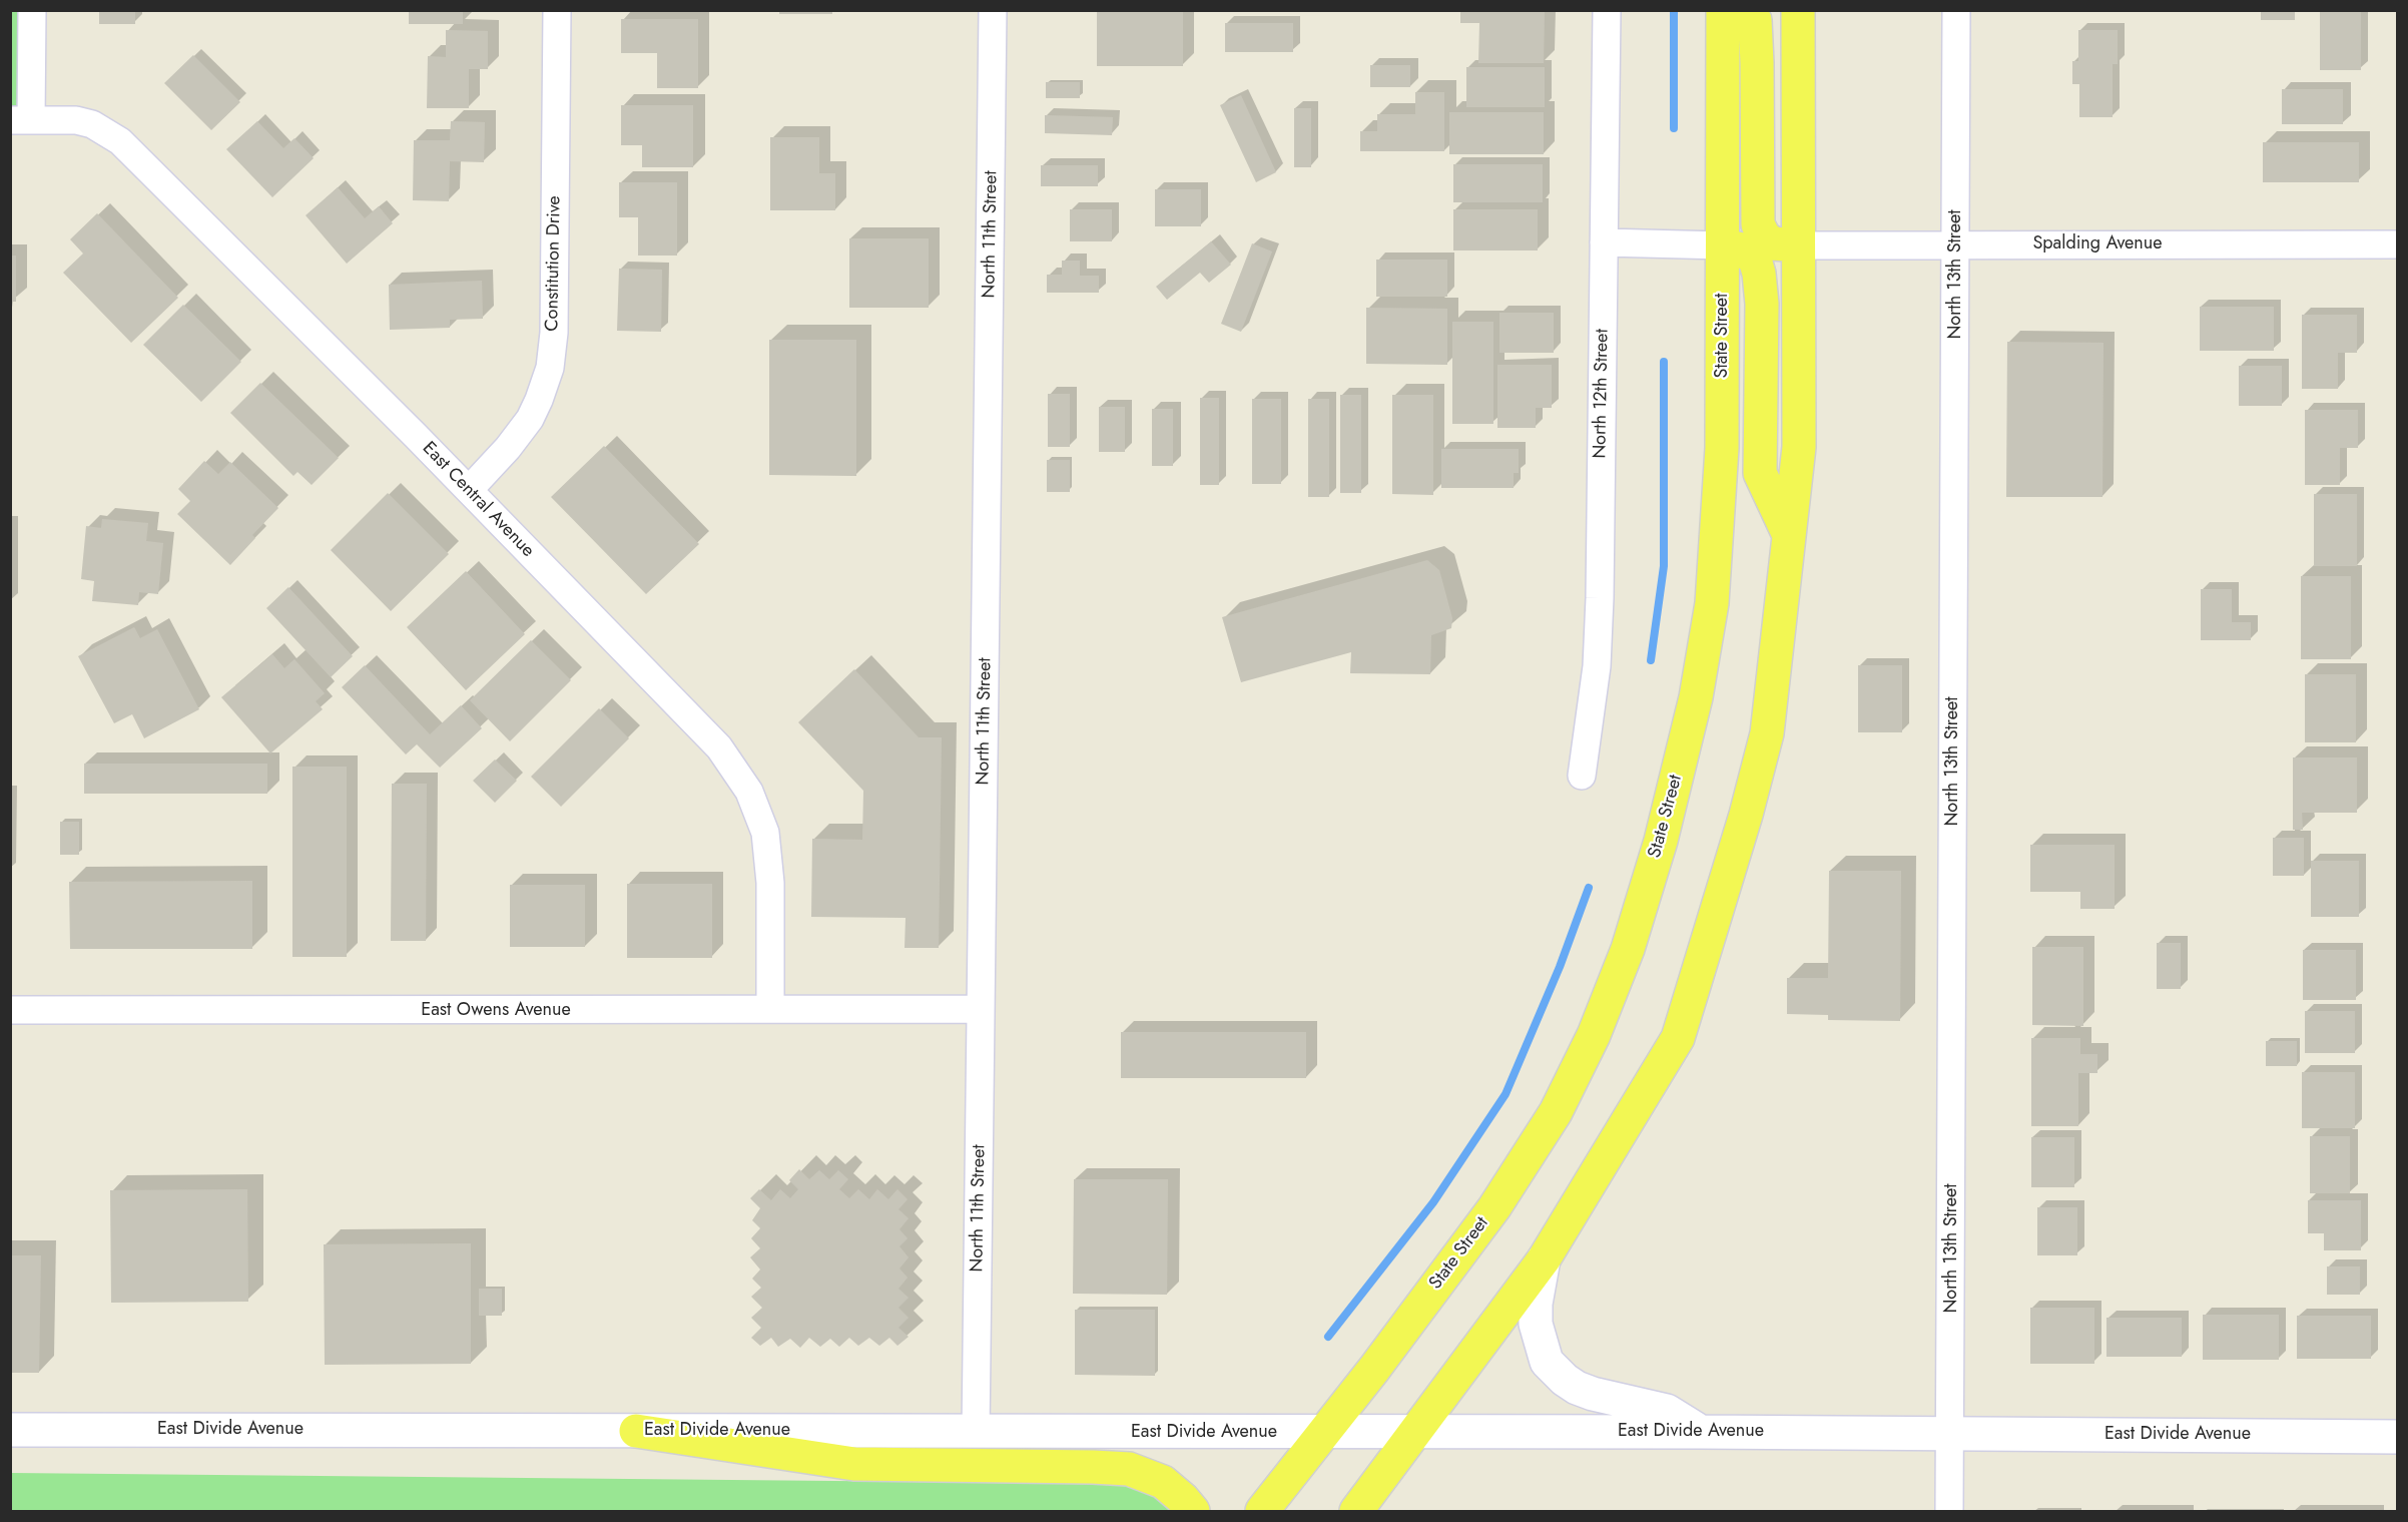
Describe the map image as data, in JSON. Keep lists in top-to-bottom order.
{
  "streets": {
    "main road": ["State Street"],
    "street": [
      "North 11th Street",
      "Spalding Avenue",
      "Constitution Drive",
      "North 13th Street",
      "North 12th Street",
      "East Central Avenue",
      "East Owens Avenue",
      "East Divide Avenue"
    ]
  },
  "crossings": [
    ["North 11th Street", "East Owens Avenue"],
    ["North 11th Street", "East Divide Avenue"],
    ["Spalding Avenue", "North 13th Street"],
    ["Constitution Drive", "East Central Avenue"],
    ["North 13th Street", "East Divide Avenue"],
    ["State Street", "East Divide Avenue"],
    ["East Central Avenue", "East Owens Avenue"]
  ]
}
